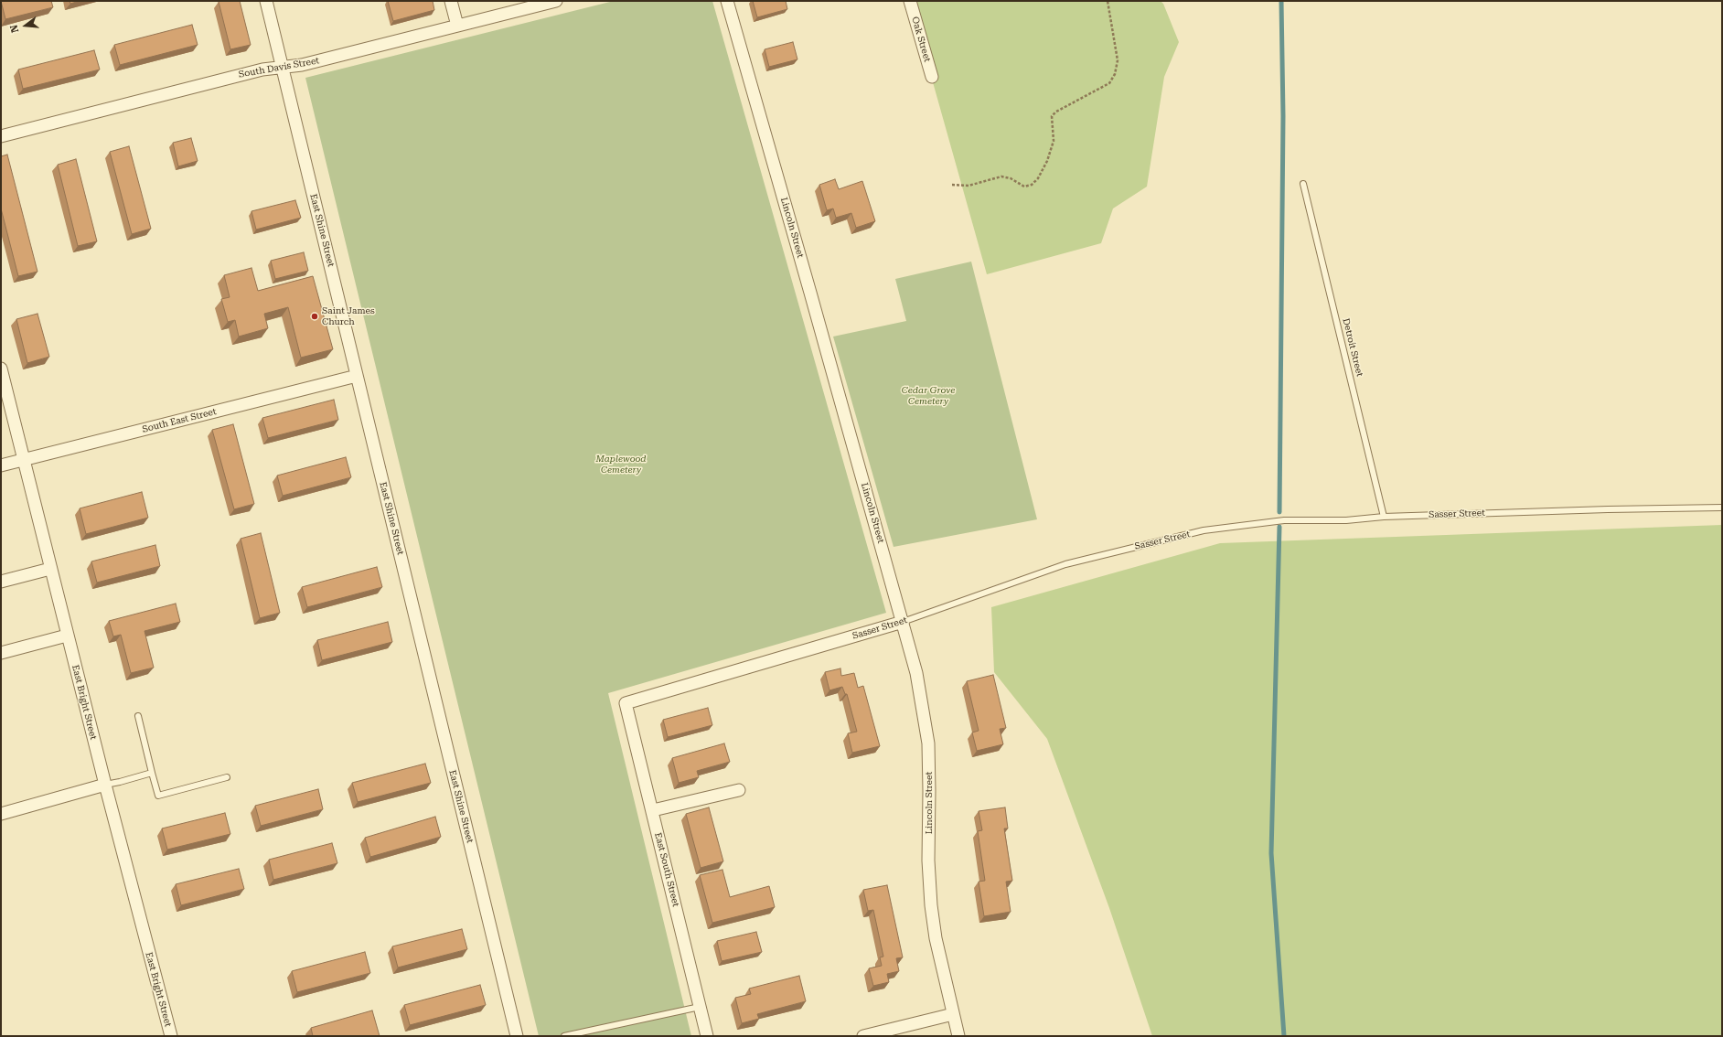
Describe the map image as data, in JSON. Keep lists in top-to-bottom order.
{
  "streets": {
    "street": [
      "Oak Street",
      "South Davis Street",
      "Lincoln Street",
      "East Shine Street",
      "South East Street",
      "Sasser Street",
      "East Bright Street",
      "East South Street"
    ],
    "lane": ["Detroit Street"]
  },
  "crossings": [
    ["South Davis Street", "East Shine Street"],
    ["Lincoln Street", "Sasser Street"],
    ["East Shine Street", "South East Street"],
    ["Detroit Street", "Sasser Street"],
    ["South East Street", "East Bright Street"],
    ["Sasser Street", "East South Street"]
  ],
  "parks": ["Cedar Grove Cemetery", "Maplewood Cemetery"],
  "places": ["Saint James Church"],
  "north": "left"
}
